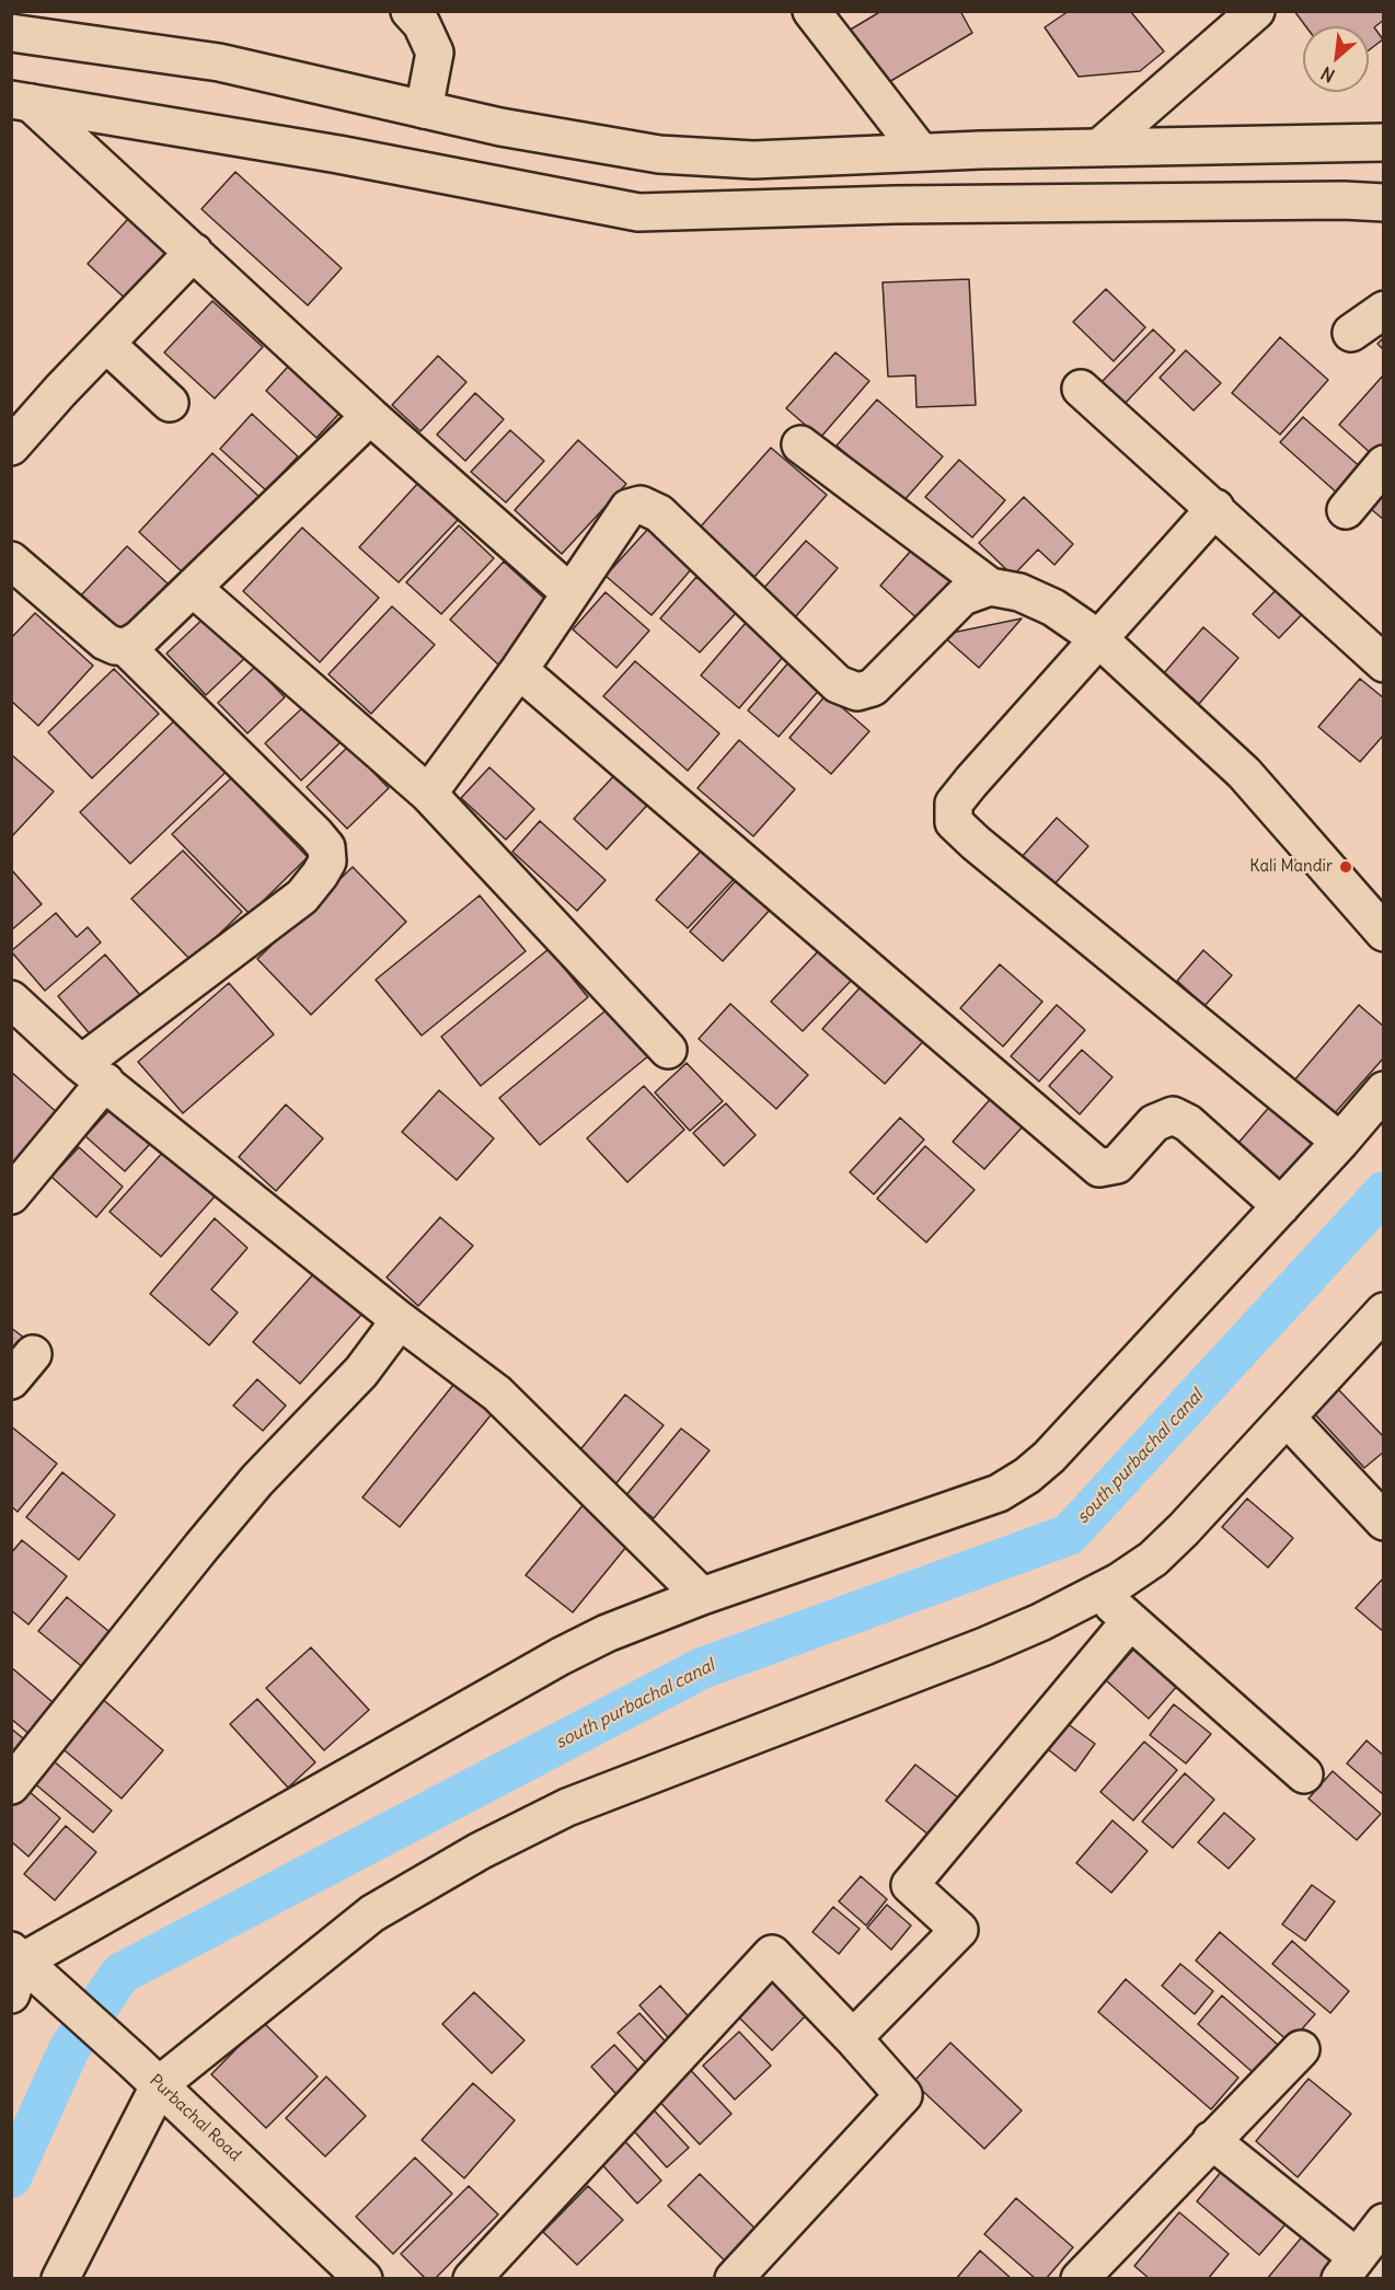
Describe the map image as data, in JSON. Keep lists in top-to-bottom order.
{
  "streets": {
    "street": ["Purbachal Road"]
  },
  "water": ["south purbachal canal"],
  "places": ["Kali Mandir"],
  "north": "bottom left"
}
